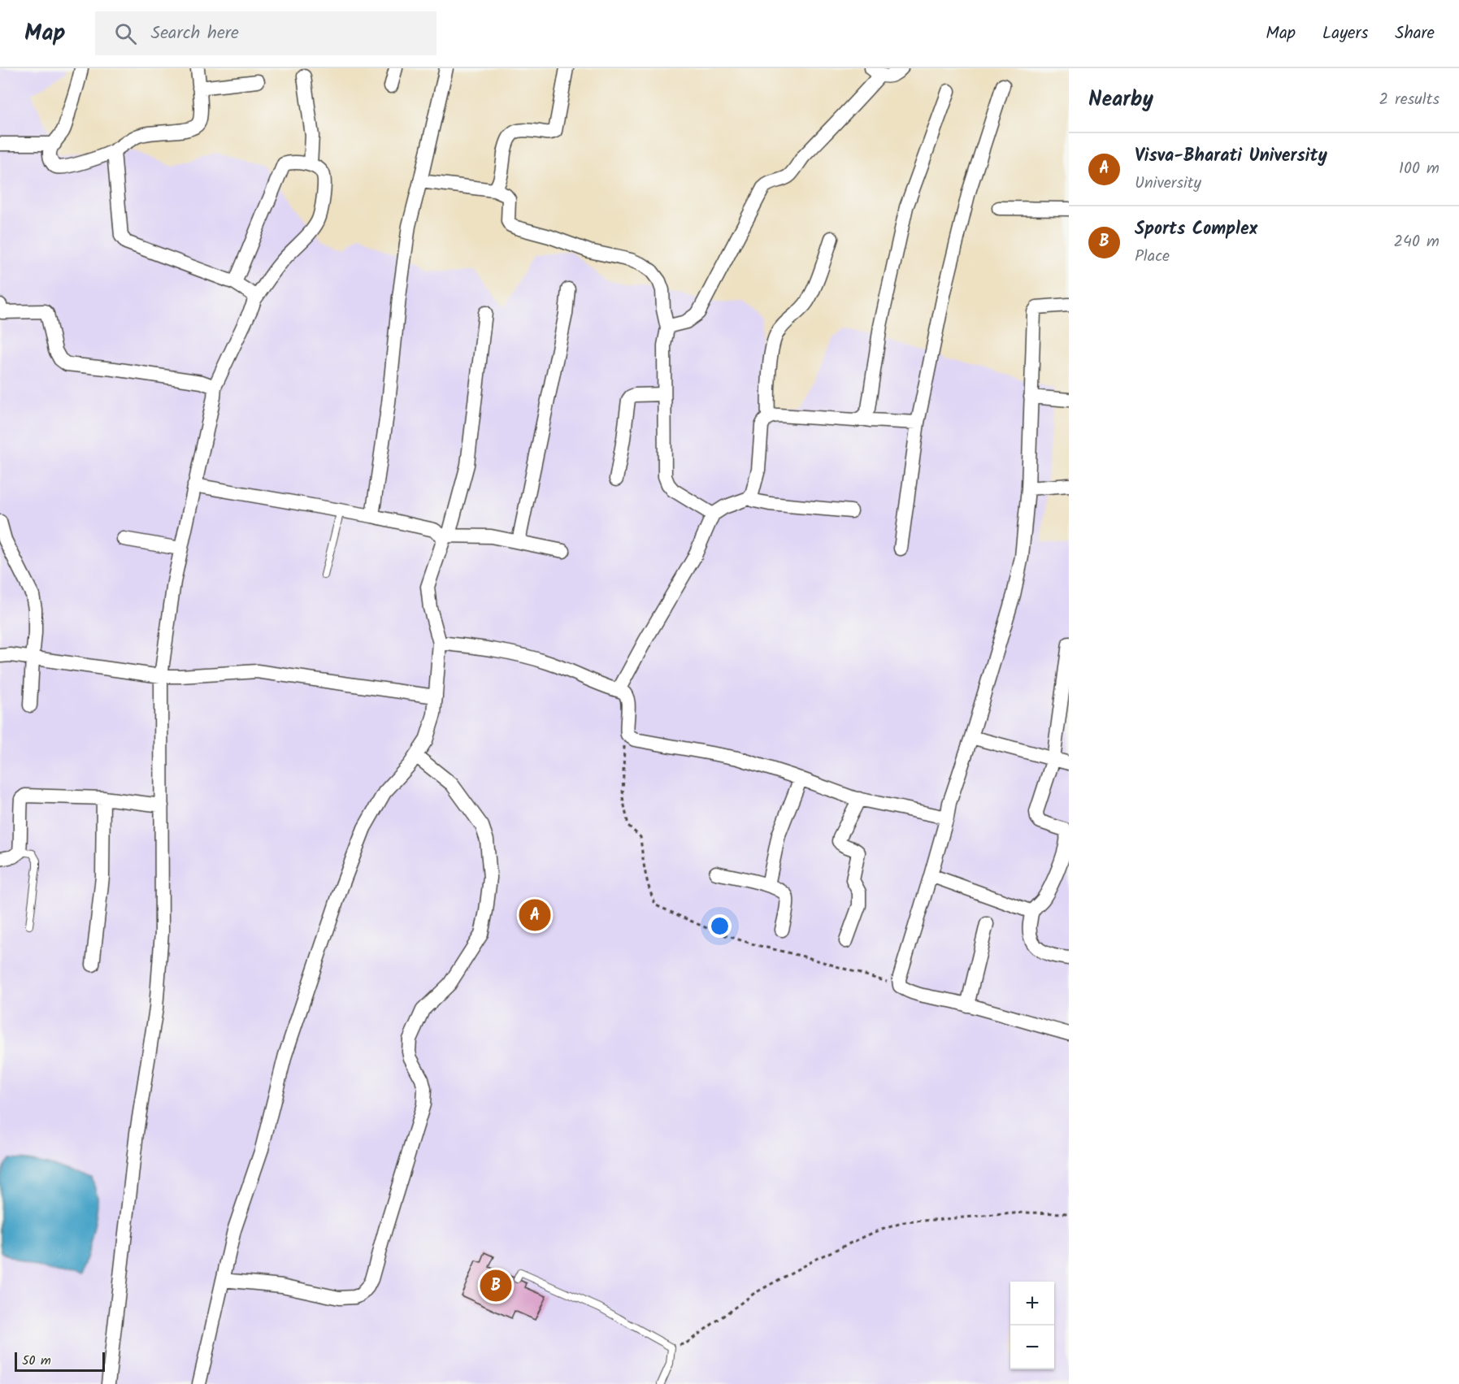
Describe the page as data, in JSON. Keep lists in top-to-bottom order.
{
  "scale_bar": "50 m",
  "page": {
    "header": "Map",
    "search": "Search here",
    "nav": ["Map", "Layers", "Share"],
    "heading": ["Nearby", "2 results"],
    "list": [
      {
        "mark": "A",
        "name": "Visva-Bharati University",
        "note": "University",
        "value": "100 m"
      },
      {
        "mark": "B",
        "name": "Sports Complex",
        "note": "Place",
        "value": "240 m"
      }
    ],
    "pins": ["A", "B"],
    "map_buttons": ["+", "−"],
    "scale": "50 m"
  }
}
